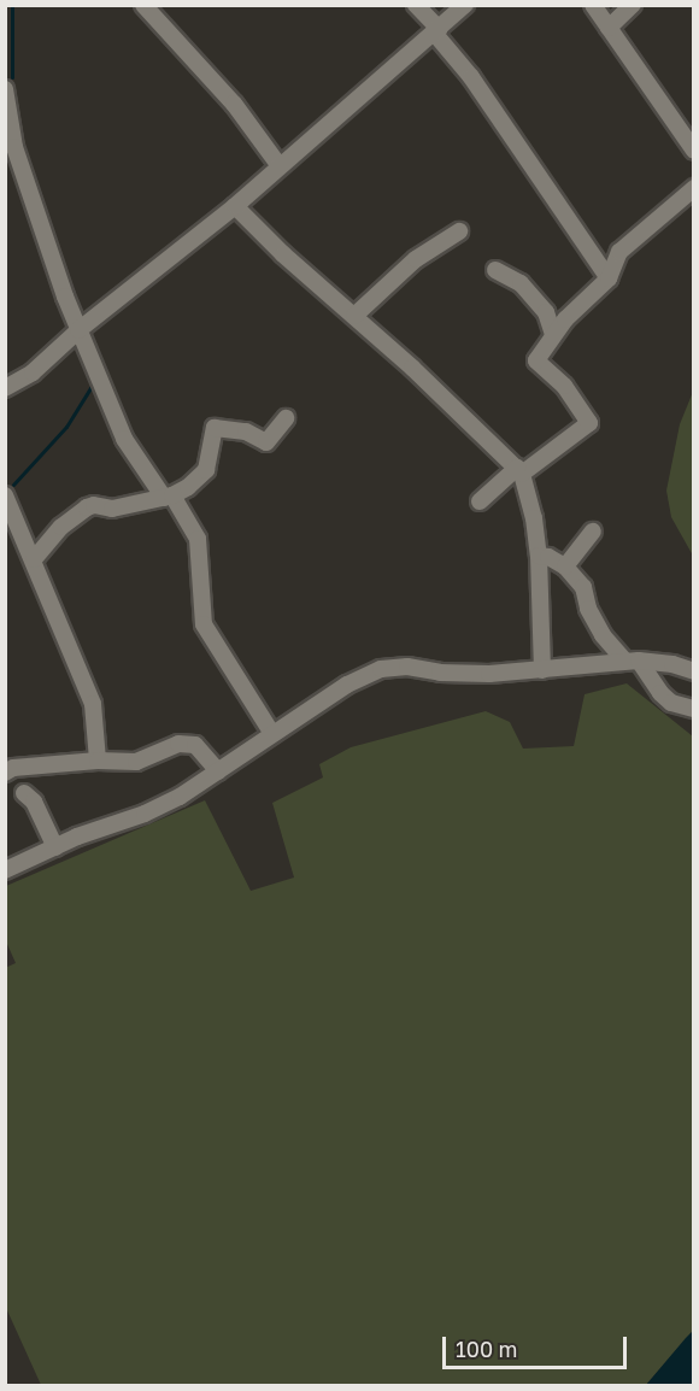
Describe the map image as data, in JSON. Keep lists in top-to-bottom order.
{
  "scale_bar": "100 m"
}
